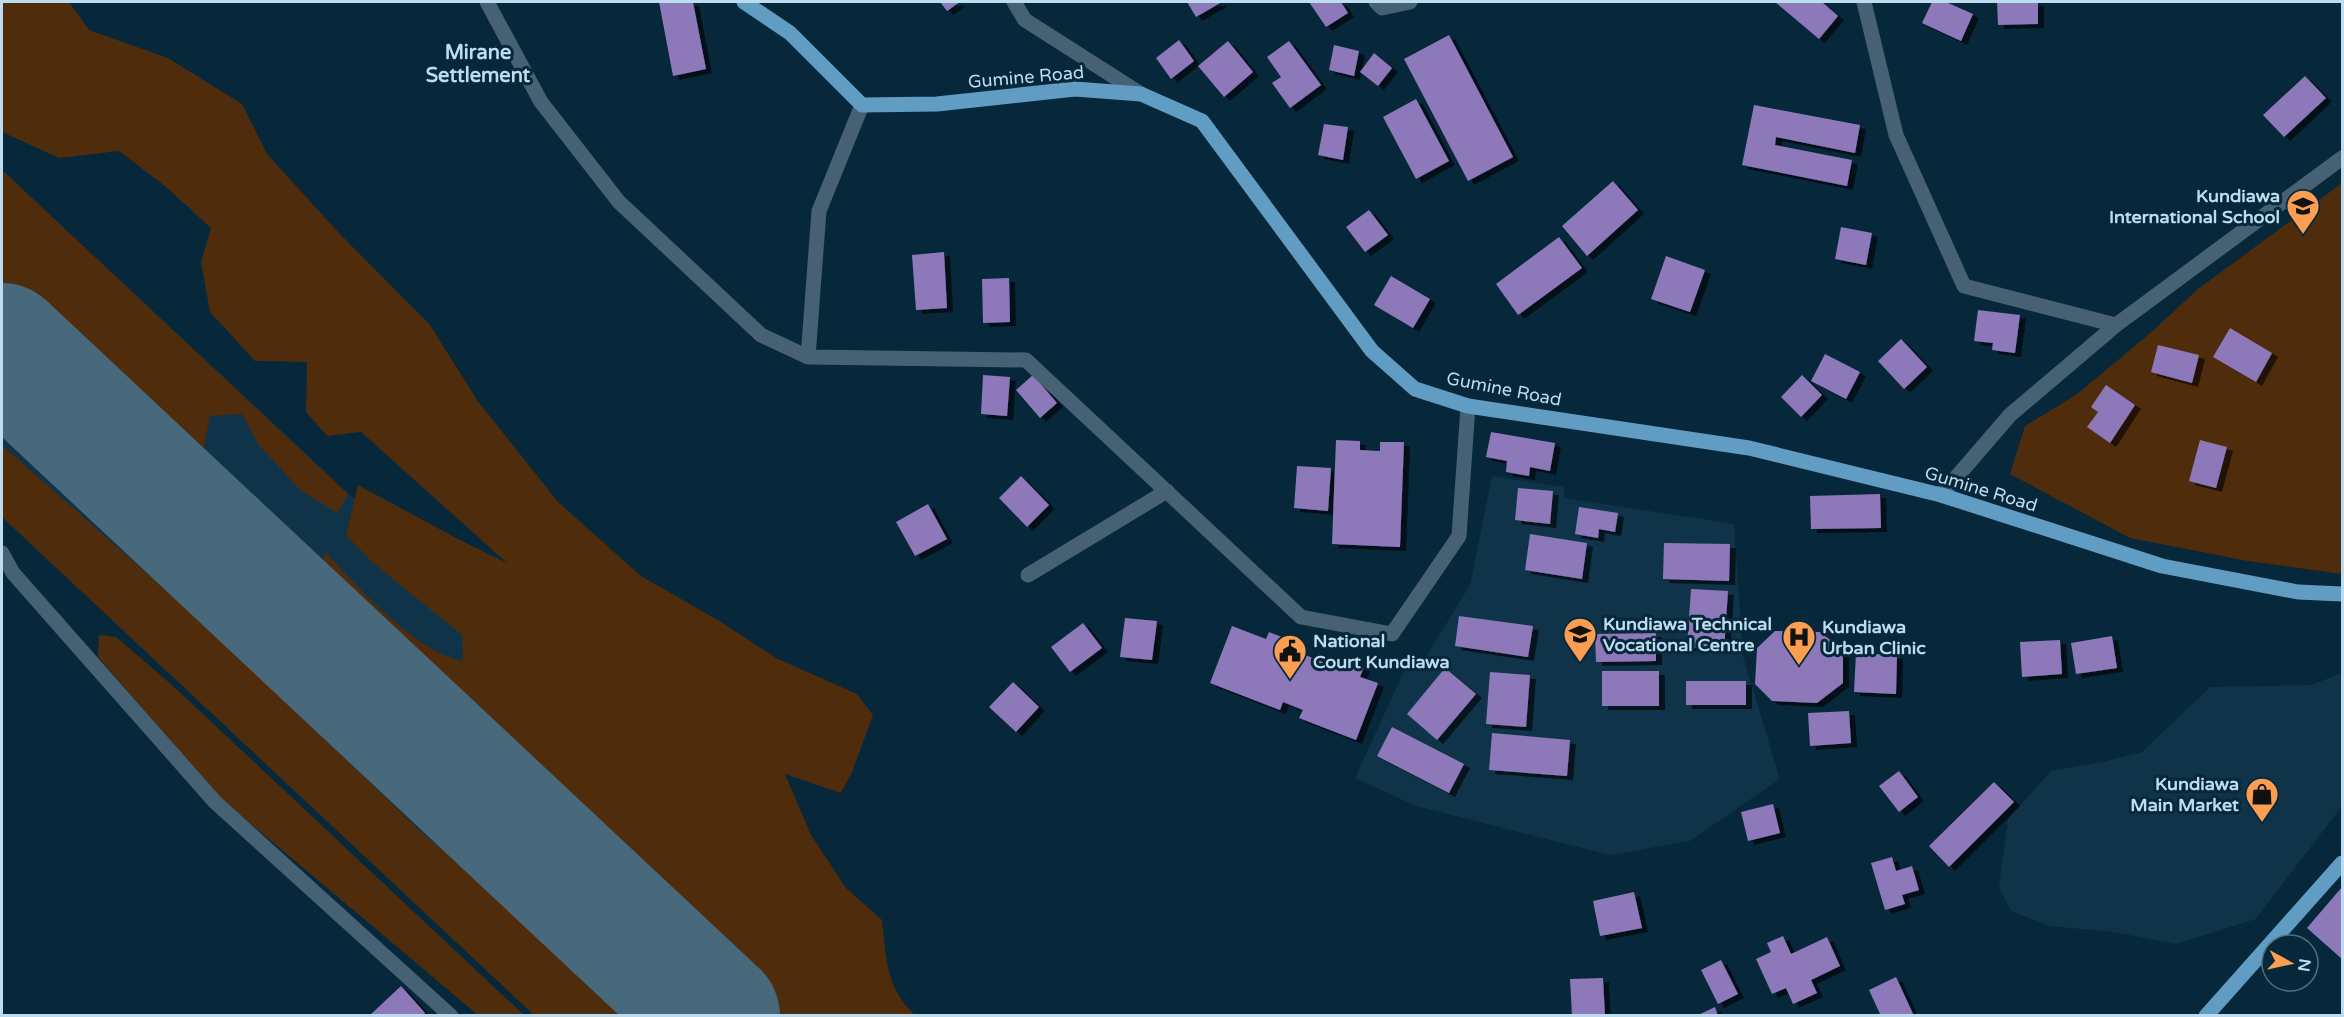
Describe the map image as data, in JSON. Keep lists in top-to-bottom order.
{
  "streets": {
    "main road": ["Gumine Road"]
  },
  "districts": ["Mirane Settlement"],
  "places": {
    "school or university": ["Kundiawa International School", "Kundiawa Technical Vocational Centre"],
    "hospital": ["Kundiawa Urban Clinic"],
    "public building": ["National Court Kundiawa"],
    "shop": ["Kundiawa Main Market"]
  },
  "north": "right"
}
